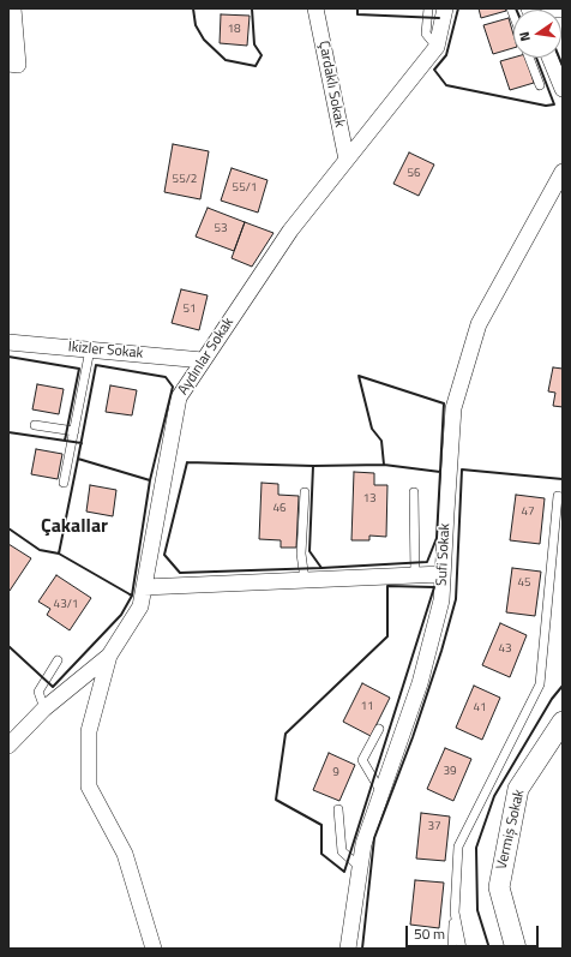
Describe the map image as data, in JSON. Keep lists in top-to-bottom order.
{
  "streets": {
    "street": [
      "Çardaklı Sokak",
      "İkizler Sokak",
      "Aydınlar Sokak",
      "Sufi Sokak",
      "Vermiş Sokak"
    ]
  },
  "crossings": [
    ["Çardaklı Sokak", "Aydınlar Sokak"],
    ["İkizler Sokak", "Aydınlar Sokak"]
  ],
  "districts": ["Çakallar"],
  "house_numbers": [
    "18",
    "56",
    "55/2",
    "55/1",
    "53",
    "51",
    "13",
    "46",
    "47",
    "45",
    "43/1",
    "43",
    "11",
    "41",
    "39",
    "9",
    "37"
  ],
  "scale_bar": "50 m",
  "north": "left"
}
